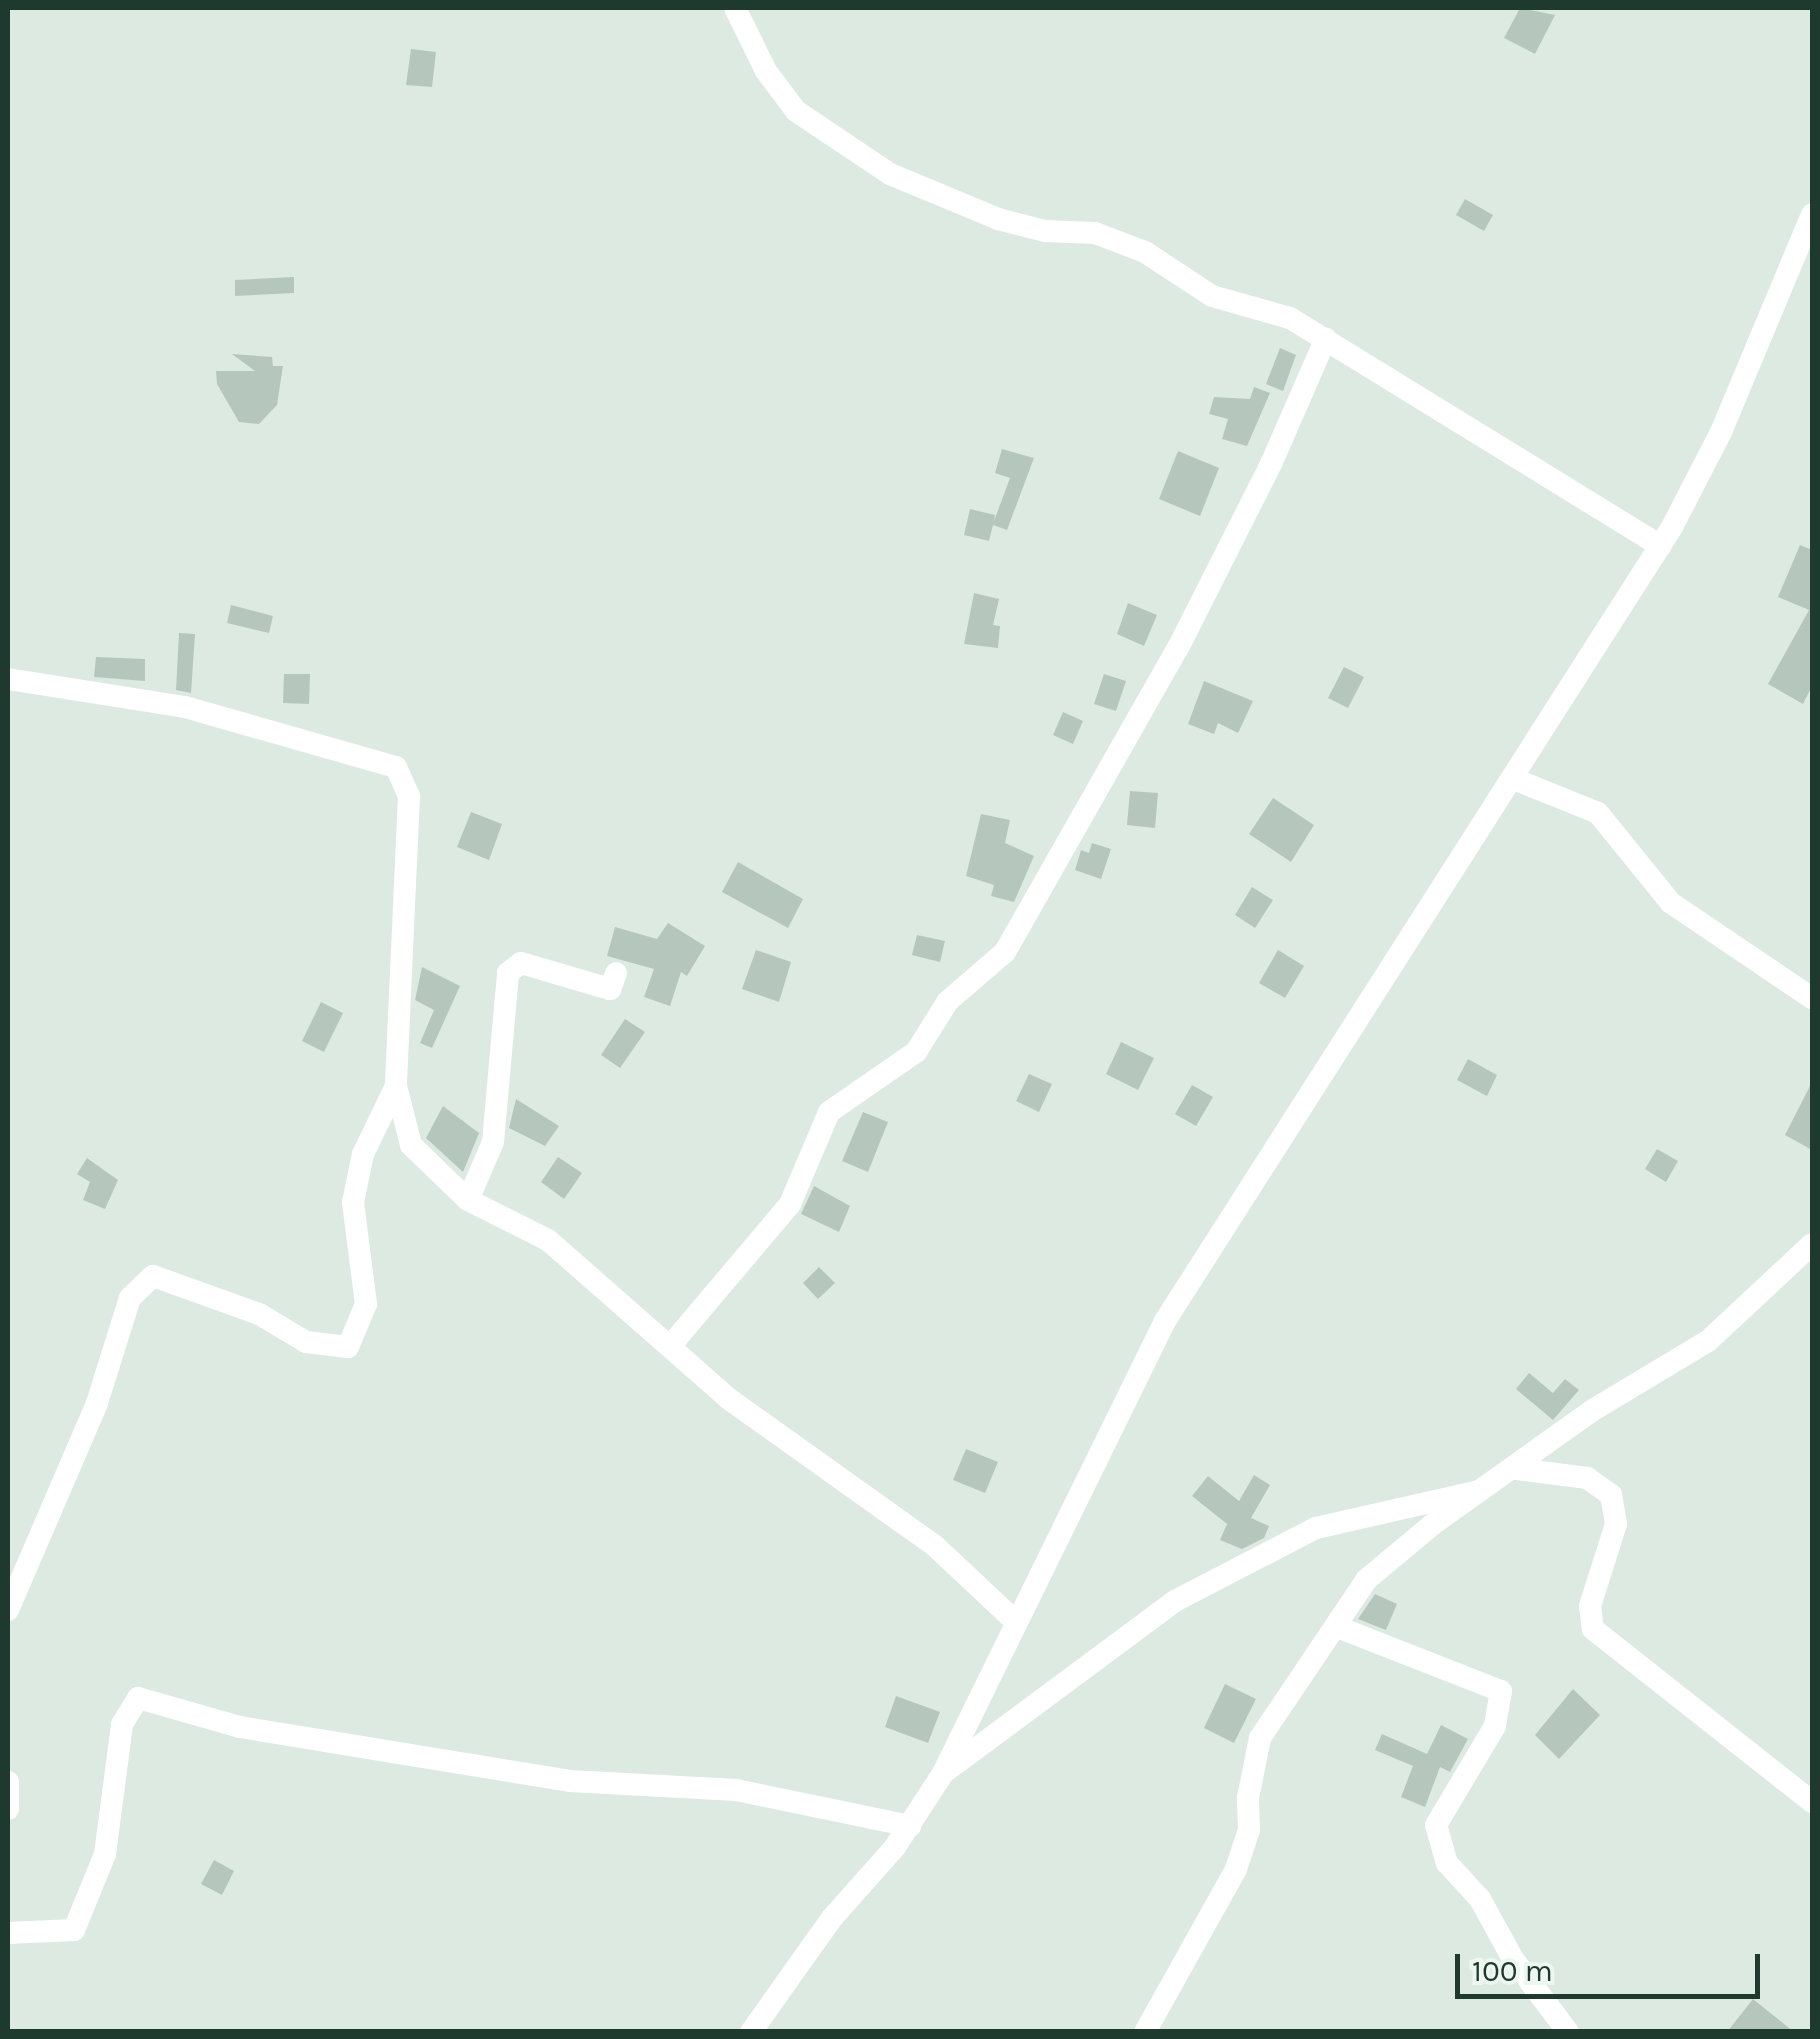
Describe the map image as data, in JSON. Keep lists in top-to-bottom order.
{
  "scale_bar": "100 m"
}
